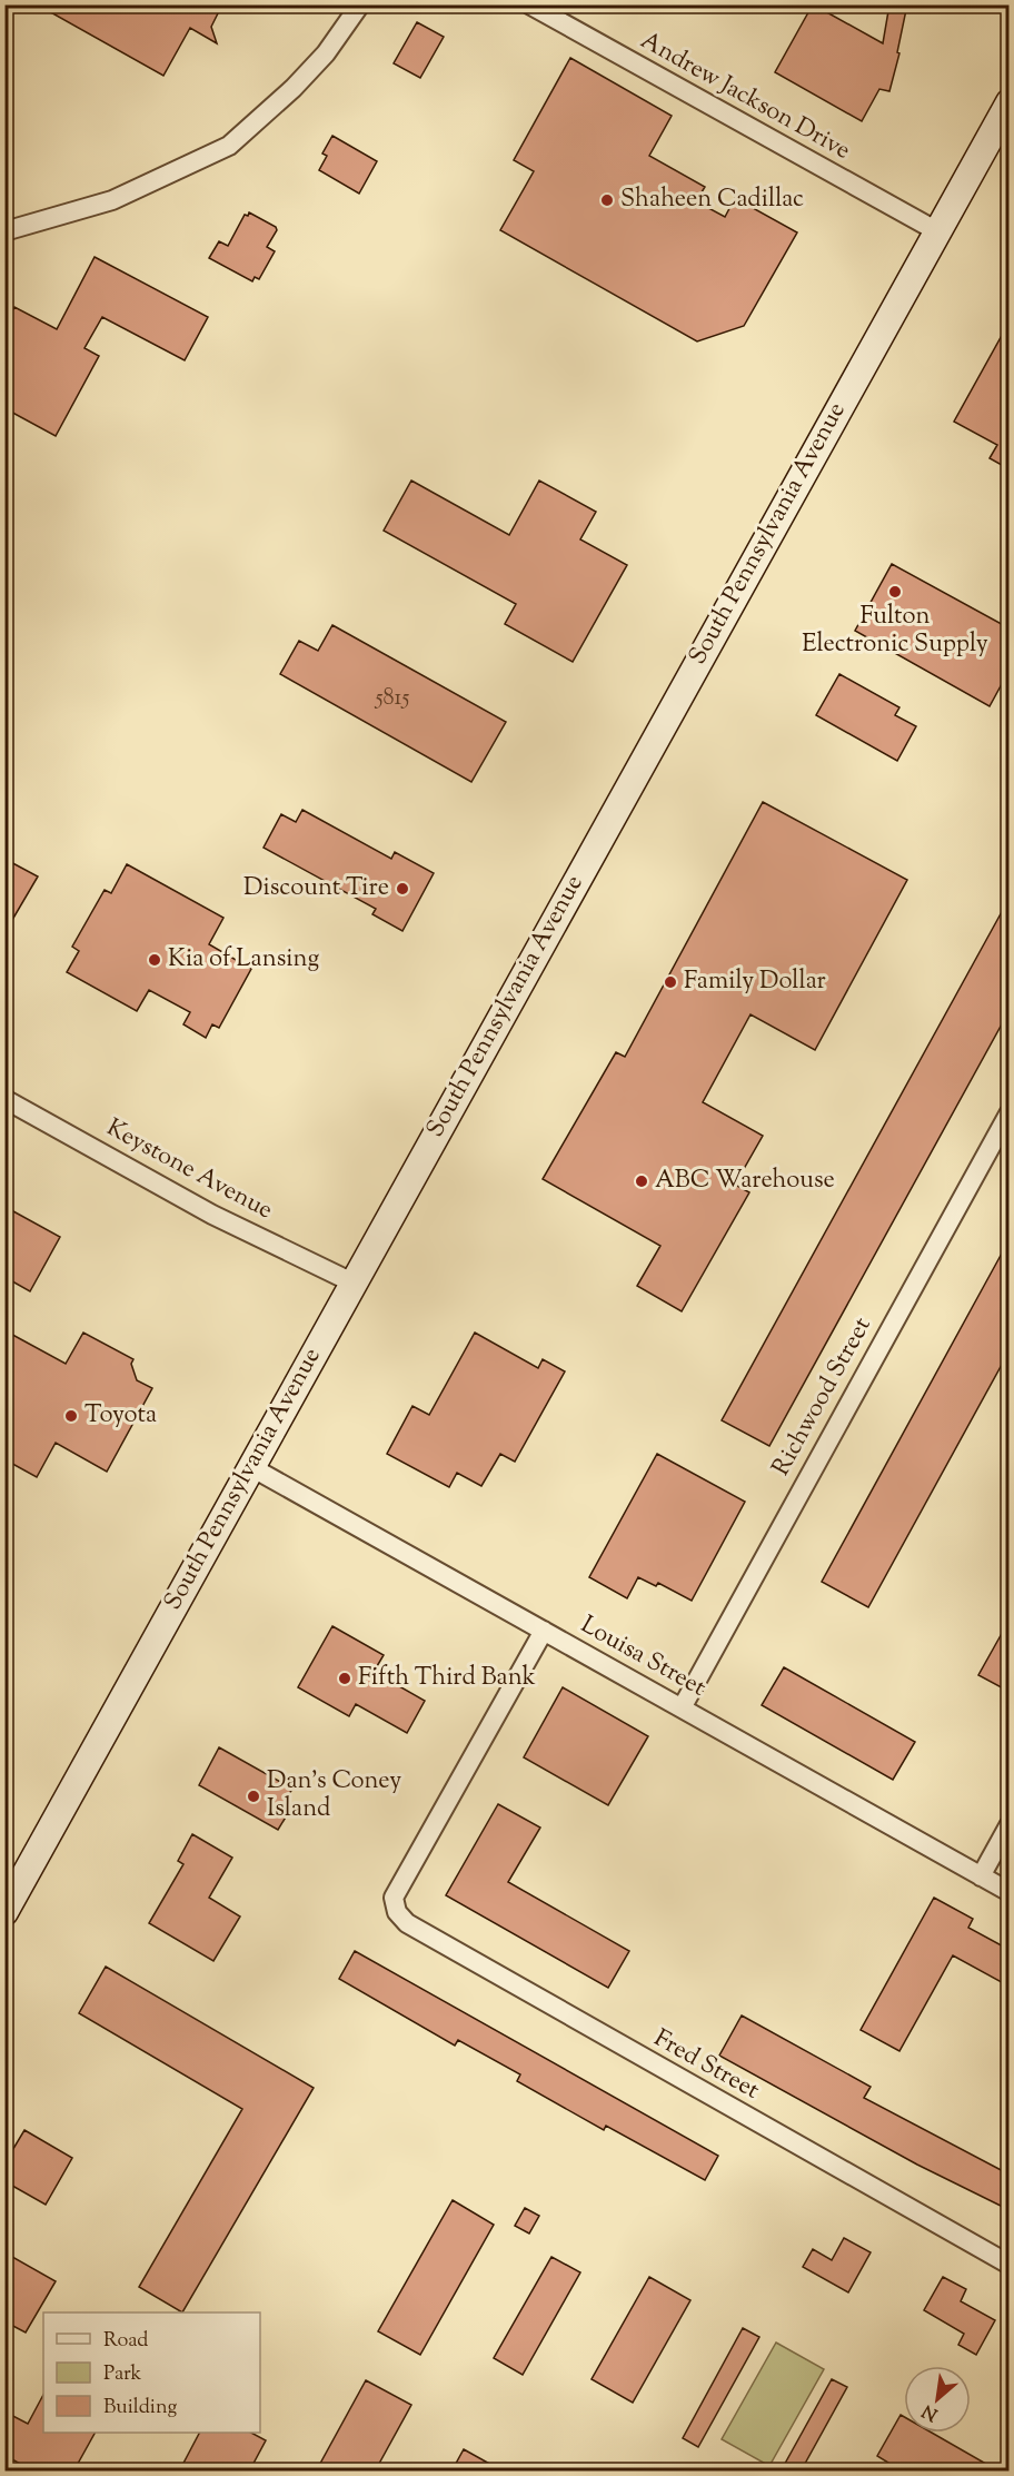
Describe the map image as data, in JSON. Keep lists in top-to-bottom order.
{
  "streets": {
    "main road": ["South Pennsylvania Avenue"],
    "street": [
      "Andrew Jackson Drive",
      "Keystone Avenue",
      "Richwood Street",
      "Louisa Street",
      "Fred Street"
    ]
  },
  "crossings": [
    ["Andrew Jackson Drive", "South Pennsylvania Avenue"],
    ["South Pennsylvania Avenue", "Keystone Avenue"],
    ["South Pennsylvania Avenue", "Louisa Street"],
    ["Richwood Street", "Louisa Street"],
    ["Louisa Street", "Fred Street"]
  ],
  "places": [
    "Shaheen Cadillac",
    "Fulton Electronic Supply",
    "Discount Tire",
    "Kia of Lansing",
    "Family Dollar",
    "ABC Warehouse",
    "Toyota",
    "Fifth Third Bank",
    "Dan's Coney Island"
  ],
  "house_numbers": ["5815"],
  "legend": ["Road", "Park", "Building"],
  "north": "bottom left"
}
